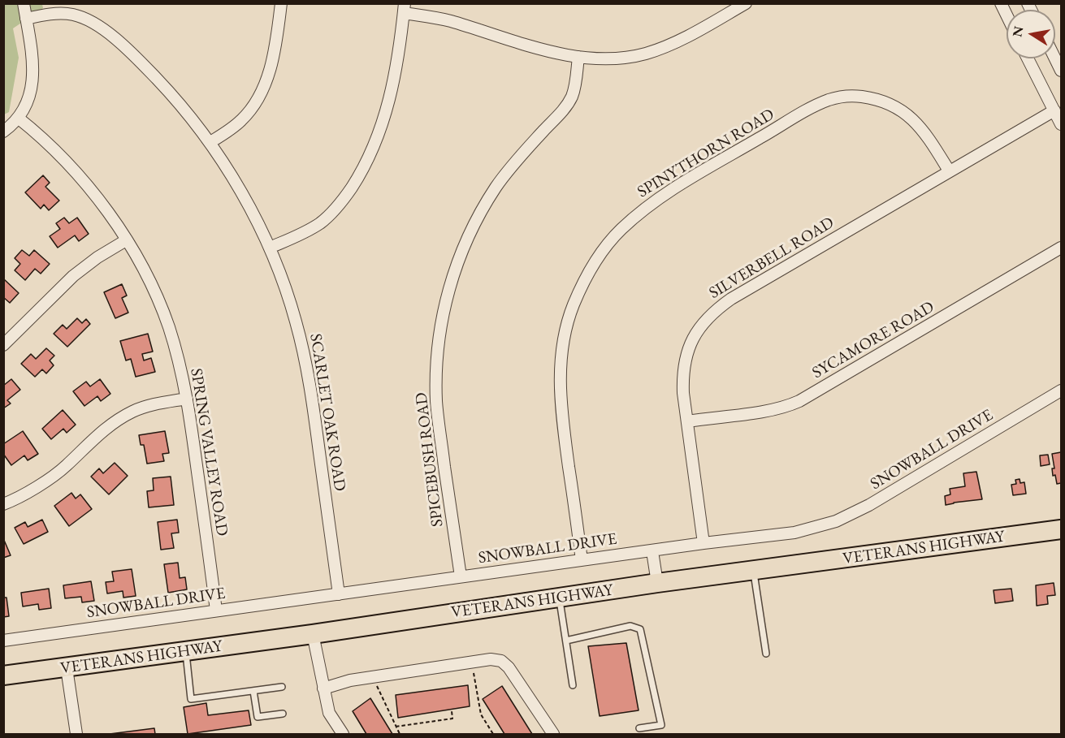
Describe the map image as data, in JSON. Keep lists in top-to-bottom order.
{
  "streets": {
    "main road": ["VETERANS HIGHWAY"],
    "street": [
      "SPINYTHORN ROAD",
      "SILVERBELL ROAD",
      "SYCAMORE ROAD",
      "SCARLET OAK ROAD",
      "SNOWBALL DRIVE",
      "SPRING VALLEY ROAD",
      "SPICEBUSH ROAD"
    ]
  },
  "crossings": [
    ["SPINYTHORN ROAD", "SILVERBELL ROAD"],
    ["SPINYTHORN ROAD", "SNOWBALL DRIVE"],
    ["SILVERBELL ROAD", "SYCAMORE ROAD"],
    ["SILVERBELL ROAD", "SNOWBALL DRIVE"],
    ["SCARLET OAK ROAD", "SNOWBALL DRIVE"],
    ["SNOWBALL DRIVE", "SPRING VALLEY ROAD"],
    ["SNOWBALL DRIVE", "SPICEBUSH ROAD"]
  ],
  "north": "left"
}
